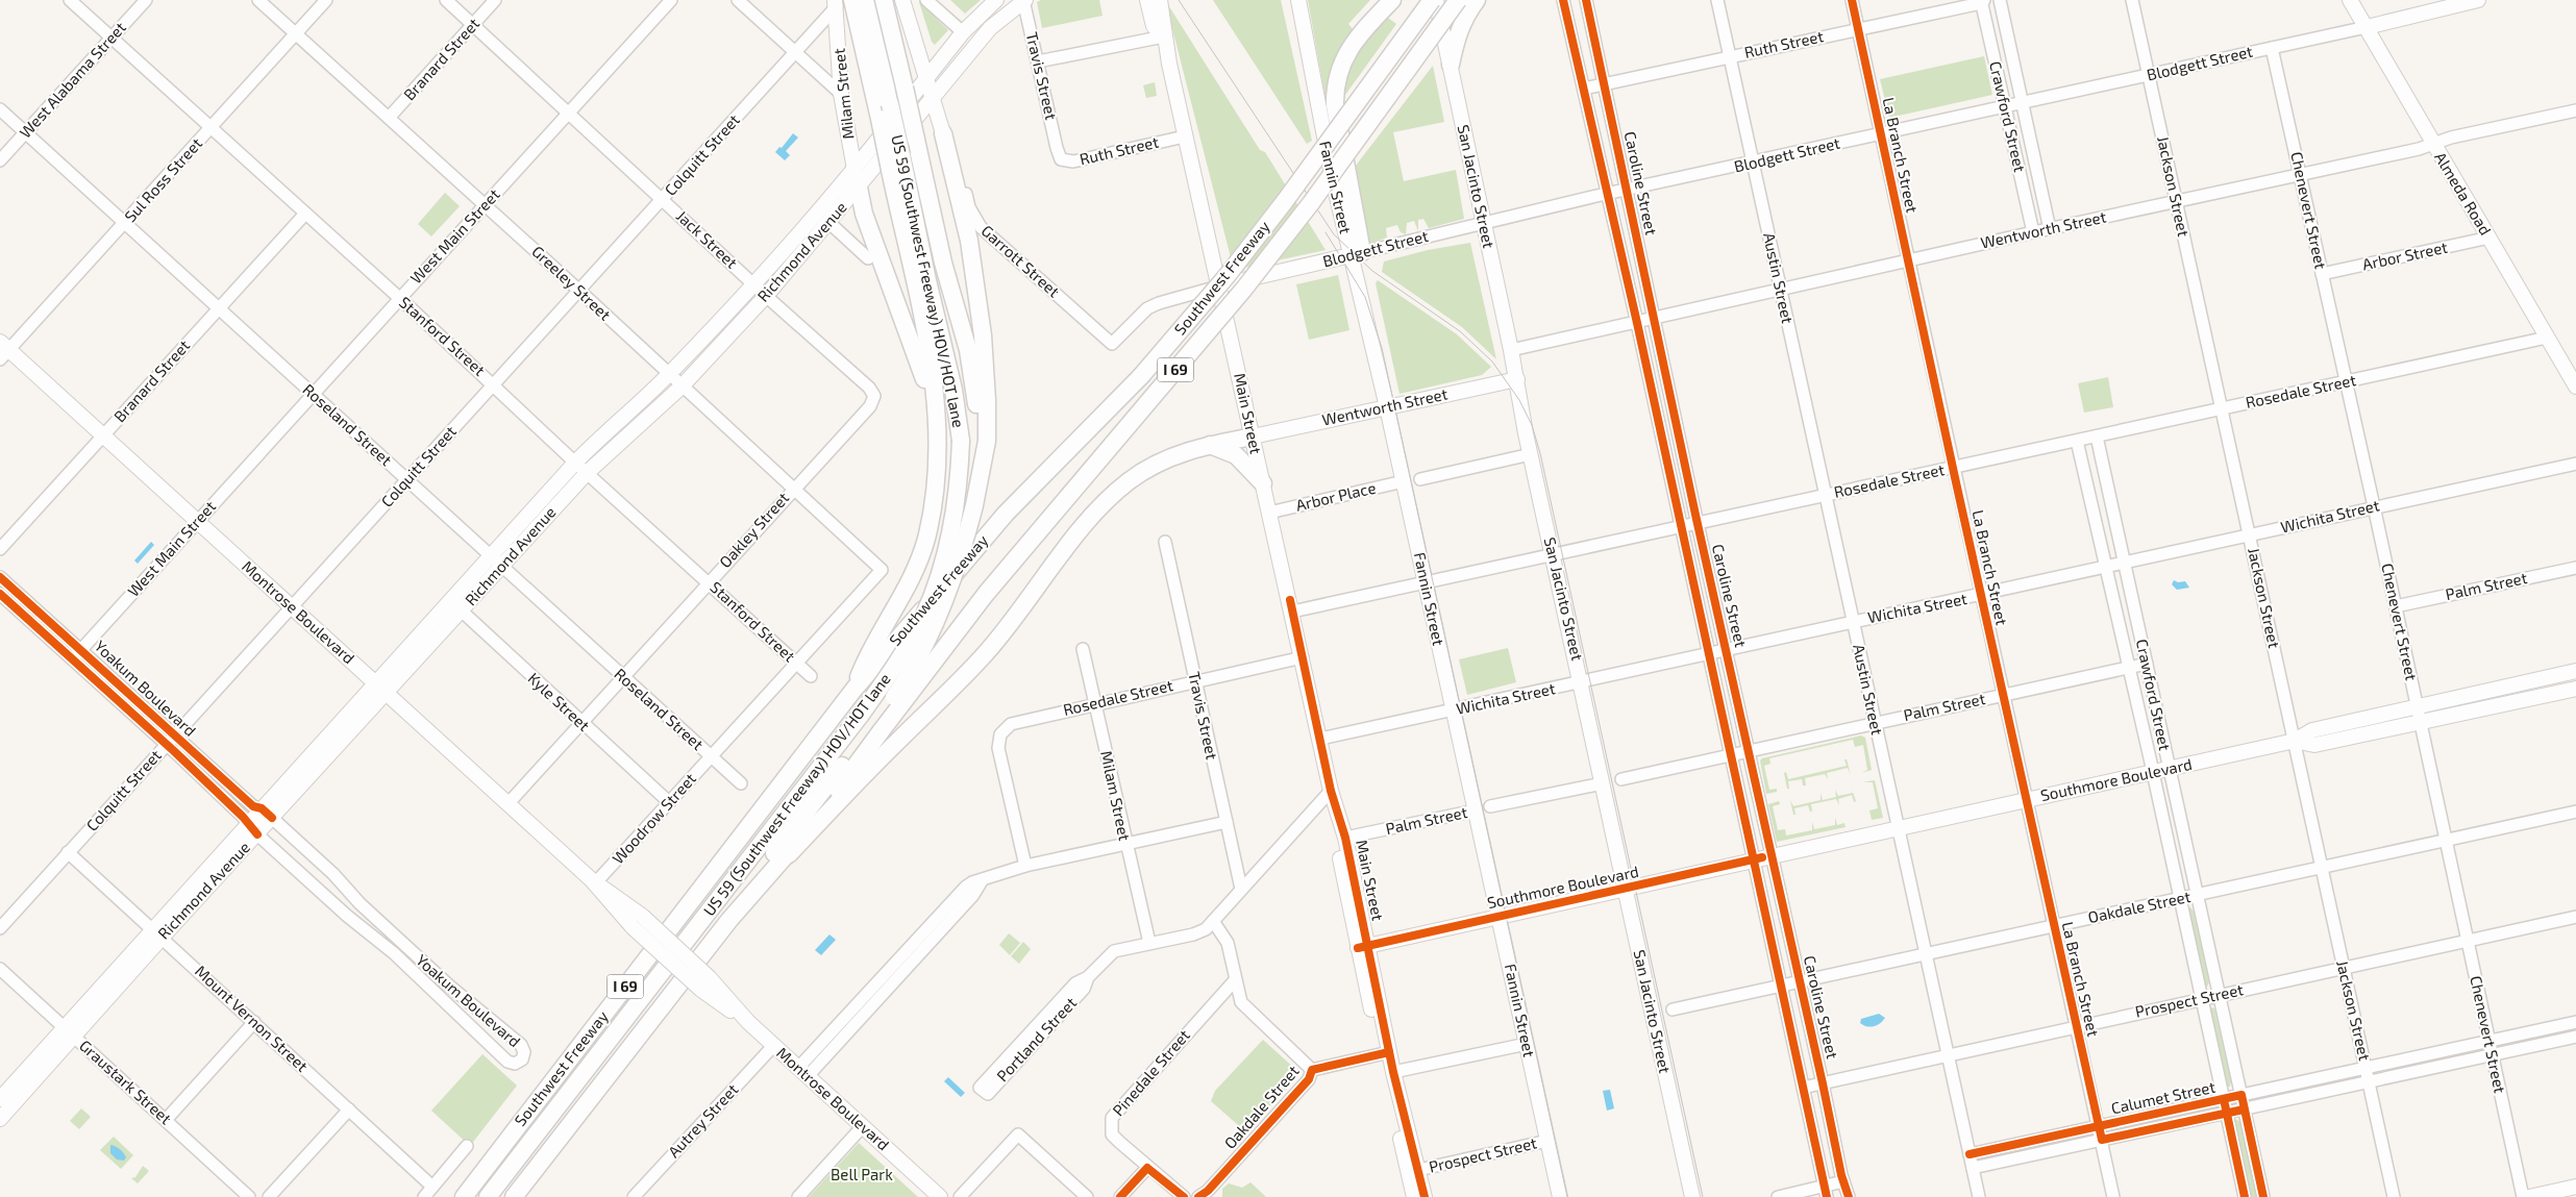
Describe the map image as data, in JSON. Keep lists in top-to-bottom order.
{
  "streets": {
    "highway": ["Southwest Freeway", "US 59 (Southwest Freeway) HOV/HOT lane", "I 69"],
    "main road": [
      "Blodgett Street",
      "Milam Street",
      "San Jacinto Street",
      "Fannin Street",
      "Almeda Road",
      "Wentworth Street",
      "Richmond Avenue",
      "Main Street",
      "Montrose Boulevard",
      "Southmore Boulevard"
    ],
    "street": [
      "Ruth Street",
      "Branard Street",
      "Travis Street",
      "West Alabama Street",
      "Crawford Street",
      "Colquitt Street",
      "La Branch Street",
      "Sul Ross Street",
      "Caroline Street",
      "Jackson Street",
      "Chenevert Street",
      "West Main Street",
      "Jack Street",
      "Arbor Street",
      "Garrott Street",
      "Austin Street",
      "Greeley Street",
      "Stanford Street",
      "Rosedale Street",
      "Roseland Street",
      "Arbor Place",
      "Wichita Street",
      "Oakley Street",
      "Palm Street",
      "Yoakum Boulevard",
      "Kyle Street",
      "Woodrow Street",
      "Oakdale Street",
      "Prospect Street",
      "Mount Vernon Street",
      "Portland Street",
      "Pinedale Street",
      "Graustark Street",
      "Calumet Street",
      "Autrey Street"
    ]
  },
  "crossings": [
    ["Ruth Street", "Travis Street"],
    ["Ruth Street", "Crawford Street"],
    ["Ruth Street", "La Branch Street"],
    ["Ruth Street", "Caroline Street"],
    ["Ruth Street", "Austin Street"],
    ["Ruth Street", "Main Street"],
    ["Branard Street", "Jack Street"],
    ["Branard Street", "Greeley Street"],
    ["Branard Street", "Stanford Street"],
    ["Branard Street", "Roseland Street"],
    ["Branard Street", "Montrose Boulevard"],
    ["Blodgett Street", "Crawford Street"],
    ["Blodgett Street", "La Branch Street"],
    ["Blodgett Street", "Caroline Street"],
    ["Blodgett Street", "San Jacinto Street"],
    ["Blodgett Street", "Jackson Street"],
    ["Blodgett Street", "Fannin Street"],
    ["Blodgett Street", "Almeda Road"],
    ["Blodgett Street", "Chenevert Street"],
    ["Blodgett Street", "Garrott Street"],
    ["Blodgett Street", "Austin Street"],
    ["Blodgett Street", "Main Street"],
    ["Travis Street", "Richmond Avenue"],
    ["Travis Street", "Rosedale Street"],
    ["Travis Street", "Portland Street"],
    ["West Alabama Street", "Stanford Street"],
    ["West Alabama Street", "Roseland Street"],
    ["Milam Street", "Colquitt Street"],
    ["Milam Street", "Richmond Avenue"],
    ["Milam Street", "Rosedale Street"],
    ["Milam Street", "Portland Street"],
    ["Crawford Street", "Wentworth Street"],
    ["Crawford Street", "Rosedale Street"],
    ["Crawford Street", "Wichita Street"],
    ["Crawford Street", "Palm Street"],
    ["Crawford Street", "Southmore Boulevard"],
    ["Crawford Street", "Oakdale Street"],
    ["Crawford Street", "Prospect Street"],
    ["Crawford Street", "Calumet Street"],
    ["Colquitt Street", "Jack Street"],
    ["Colquitt Street", "Greeley Street"],
    ["Colquitt Street", "Stanford Street"],
    ["Colquitt Street", "Roseland Street"],
    ["Colquitt Street", "Montrose Boulevard"],
    ["Colquitt Street", "Yoakum Boulevard"],
    ["Colquitt Street", "Mount Vernon Street"],
    ["La Branch Street", "Wentworth Street"],
    ["La Branch Street", "Rosedale Street"],
    ["La Branch Street", "Wichita Street"],
    ["La Branch Street", "Palm Street"],
    ["La Branch Street", "Southmore Boulevard"],
    ["La Branch Street", "Oakdale Street"],
    ["La Branch Street", "Prospect Street"],
    ["La Branch Street", "Calumet Street"],
    ["Sul Ross Street", "Greeley Street"],
    ["Sul Ross Street", "Stanford Street"],
    ["Sul Ross Street", "Roseland Street"],
    ["Sul Ross Street", "Montrose Boulevard"],
    ["Caroline Street", "Wentworth Street"],
    ["Caroline Street", "Rosedale Street"],
    ["Caroline Street", "Wichita Street"],
    ["Caroline Street", "Palm Street"],
    ["Caroline Street", "Southmore Boulevard"],
    ["Caroline Street", "Oakdale Street"],
    ["Caroline Street", "Prospect Street"],
    ["San Jacinto Street", "Wentworth Street"],
    ["San Jacinto Street", "Southwest Freeway"],
    ["San Jacinto Street", "Rosedale Street"],
    ["San Jacinto Street", "Wichita Street"],
    ["San Jacinto Street", "Palm Street"],
    ["San Jacinto Street", "Southmore Boulevard"],
    ["Jackson Street", "Wentworth Street"],
    ["Jackson Street", "Rosedale Street"],
    ["Jackson Street", "Wichita Street"],
    ["Jackson Street", "Southmore Boulevard"],
    ["Jackson Street", "Oakdale Street"],
    ["Jackson Street", "Prospect Street"],
    ["Jackson Street", "Calumet Street"],
    ["Fannin Street", "Wentworth Street"],
    ["Fannin Street", "Rosedale Street"],
    ["Fannin Street", "Arbor Place"],
    ["Fannin Street", "Wichita Street"],
    ["Fannin Street", "Palm Street"],
    ["Fannin Street", "Southmore Boulevard"],
    ["Fannin Street", "Prospect Street"],
    ["Almeda Road", "Wentworth Street"],
    ["Almeda Road", "Arbor Street"],
    ["Almeda Road", "Rosedale Street"],
    ["Chenevert Street", "Wentworth Street"],
    ["Chenevert Street", "Arbor Street"],
    ["Chenevert Street", "Rosedale Street"],
    ["Chenevert Street", "Wichita Street"],
    ["Chenevert Street", "Palm Street"],
    ["Chenevert Street", "Southmore Boulevard"],
    ["Chenevert Street", "Oakdale Street"],
    ["Chenevert Street", "Prospect Street"],
    ["Chenevert Street", "Calumet Street"],
    ["Wentworth Street", "Austin Street"],
    ["Wentworth Street", "Main Street"],
    ["West Main Street", "Jack Street"],
    ["West Main Street", "Greeley Street"],
    ["West Main Street", "Stanford Street"],
    ["West Main Street", "Roseland Street"],
    ["West Main Street", "Montrose Boulevard"],
    ["West Main Street", "Yoakum Boulevard"],
    ["Jack Street", "Richmond Avenue"],
    ["Jack Street", "Oakley Street"],
    ["Richmond Avenue", "Greeley Street"],
    ["Richmond Avenue", "Stanford Street"],
    ["Richmond Avenue", "Roseland Street"],
    ["Richmond Avenue", "Montrose Boulevard"],
    ["Richmond Avenue", "Yoakum Boulevard"],
    ["Richmond Avenue", "Kyle Street"],
    ["Richmond Avenue", "Mount Vernon Street"],
    ["Richmond Avenue", "Graustark Street"],
    ["Southwest Freeway", "US 59 (Southwest Freeway) HOV/HOT lane"],
    ["Austin Street", "Rosedale Street"],
    ["Austin Street", "Wichita Street"],
    ["Austin Street", "Palm Street"],
    ["Austin Street", "Southmore Boulevard"],
    ["Austin Street", "Oakdale Street"],
    ["Austin Street", "Prospect Street"],
    ["Austin Street", "Calumet Street"],
    ["Greeley Street", "Oakley Street"],
    ["Greeley Street", "Woodrow Street"],
    ["Stanford Street", "Oakley Street"],
    ["Stanford Street", "Woodrow Street"],
    ["Rosedale Street", "Main Street"],
    ["Main Street", "Arbor Place"],
    ["Main Street", "Wichita Street"],
    ["Main Street", "Palm Street"],
    ["Main Street", "Southmore Boulevard"],
    ["Main Street", "Oakdale Street"],
    ["Main Street", "Prospect Street"],
    ["Main Street", "Portland Street"],
    ["Roseland Street", "Oakley Street"],
    ["Roseland Street", "Woodrow Street"],
    ["Oakley Street", "Montrose Boulevard"],
    ["Oakley Street", "Kyle Street"],
    ["Montrose Boulevard", "Woodrow Street"],
    ["Montrose Boulevard", "Autrey Street"],
    ["Kyle Street", "Woodrow Street"]
  ],
  "parks": ["Bell Park"]
}
